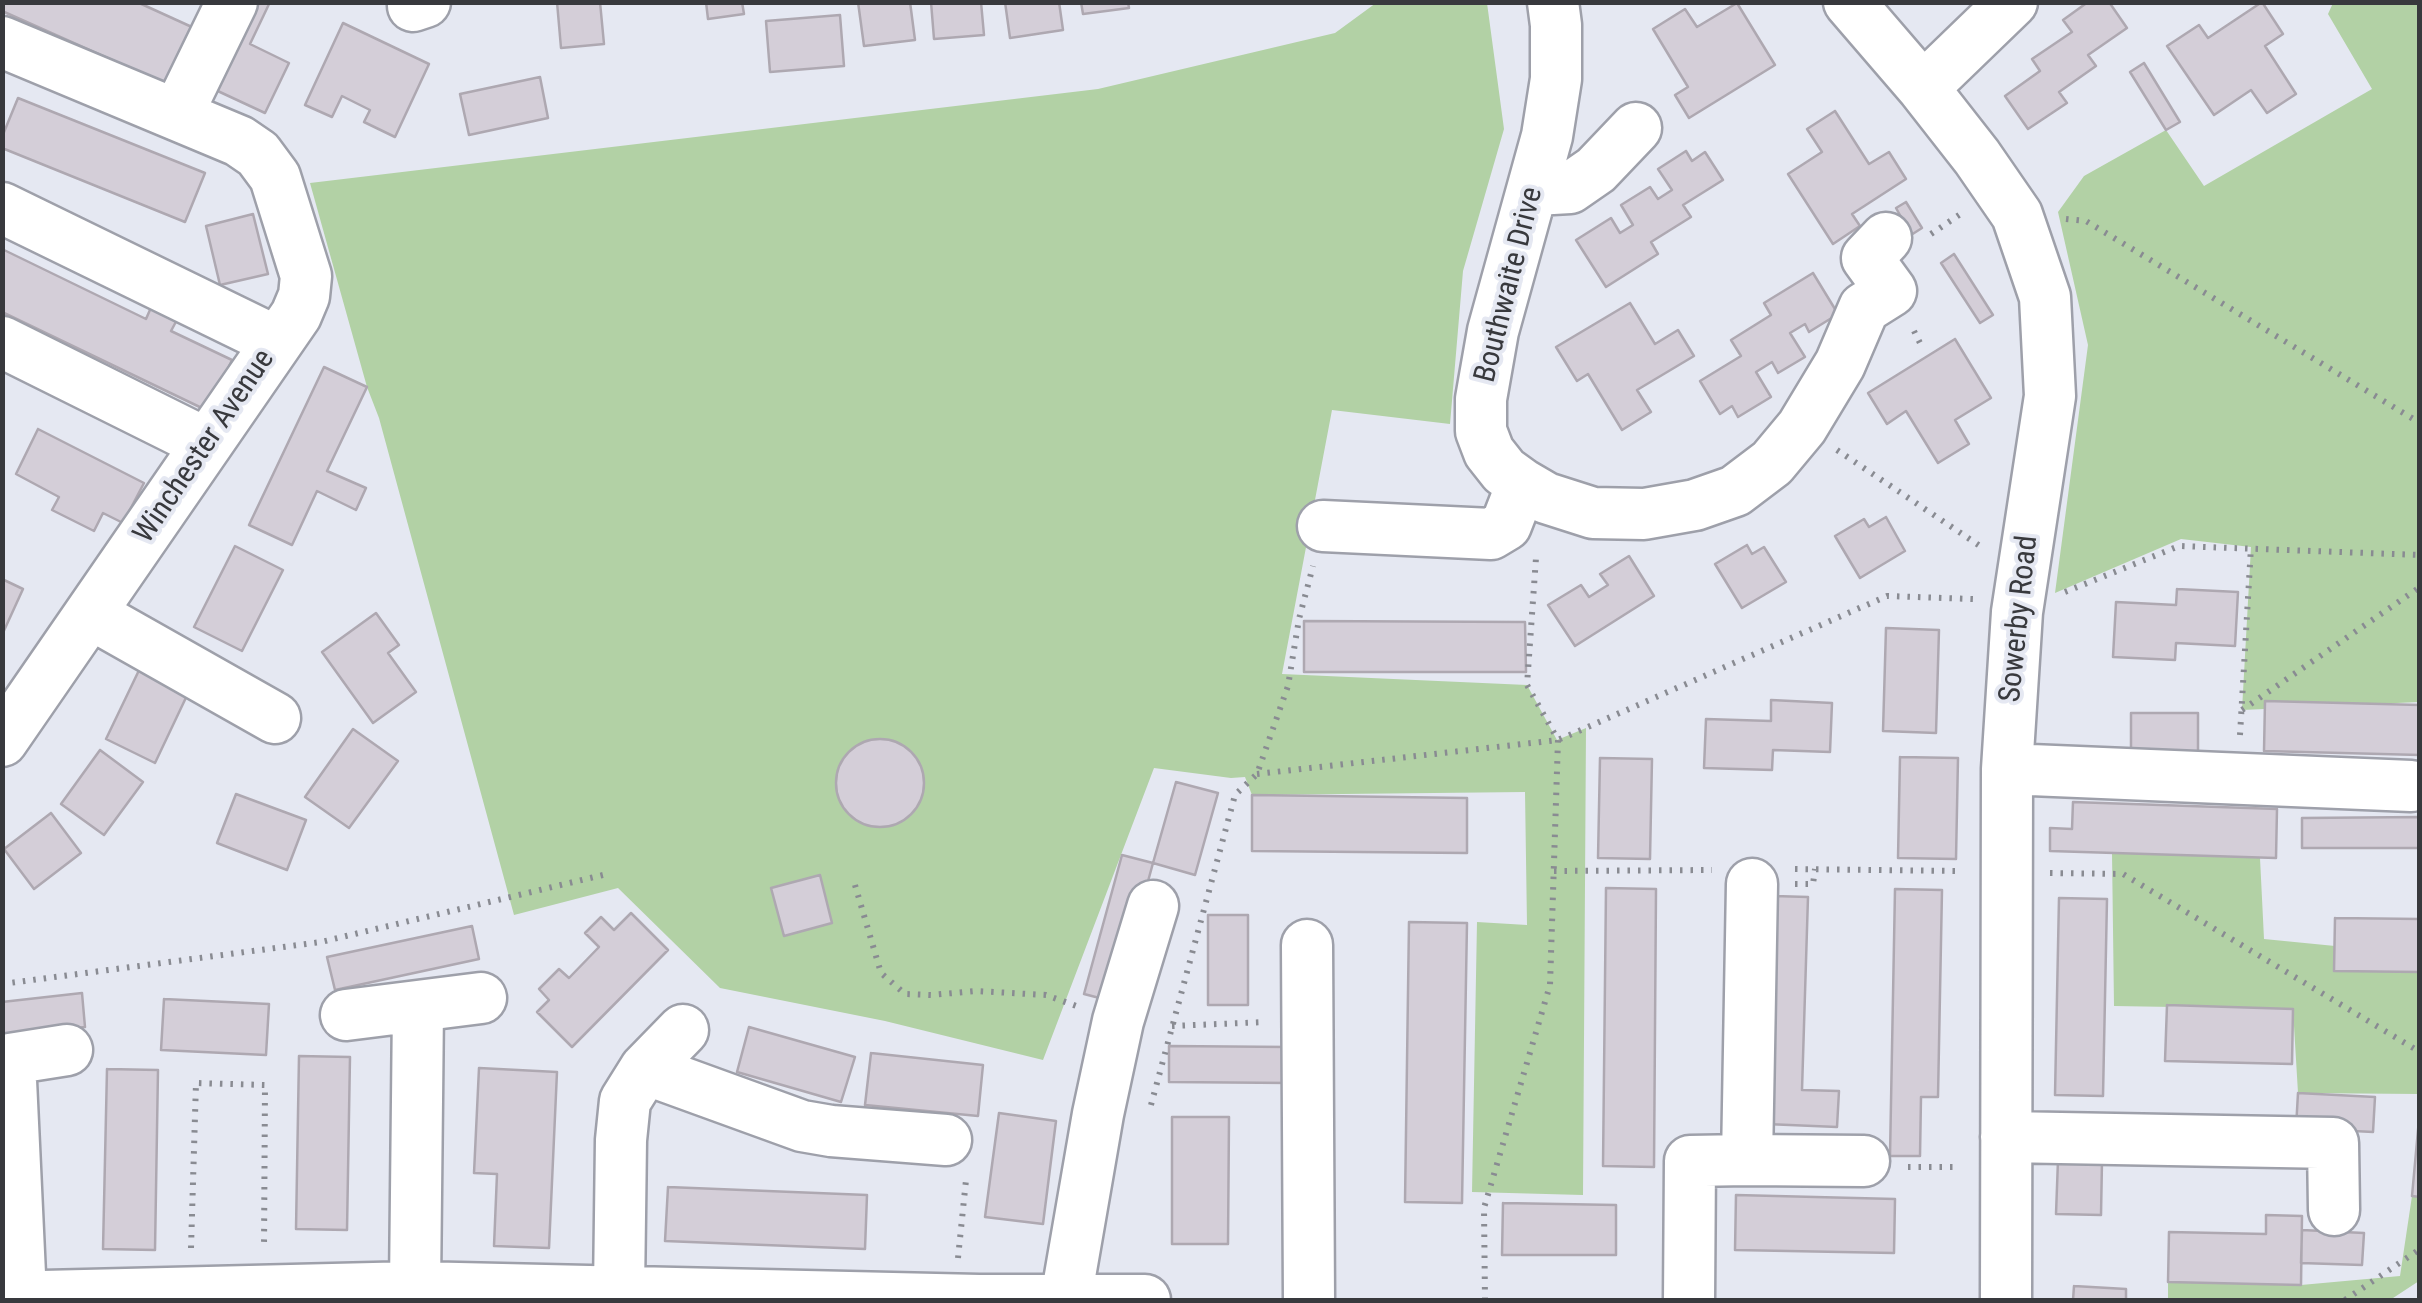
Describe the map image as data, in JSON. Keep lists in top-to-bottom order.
{
  "streets": {
    "street": ["Bouthwaite Drive", "Winchester Avenue", "Sowerby Road"]
  }
}
